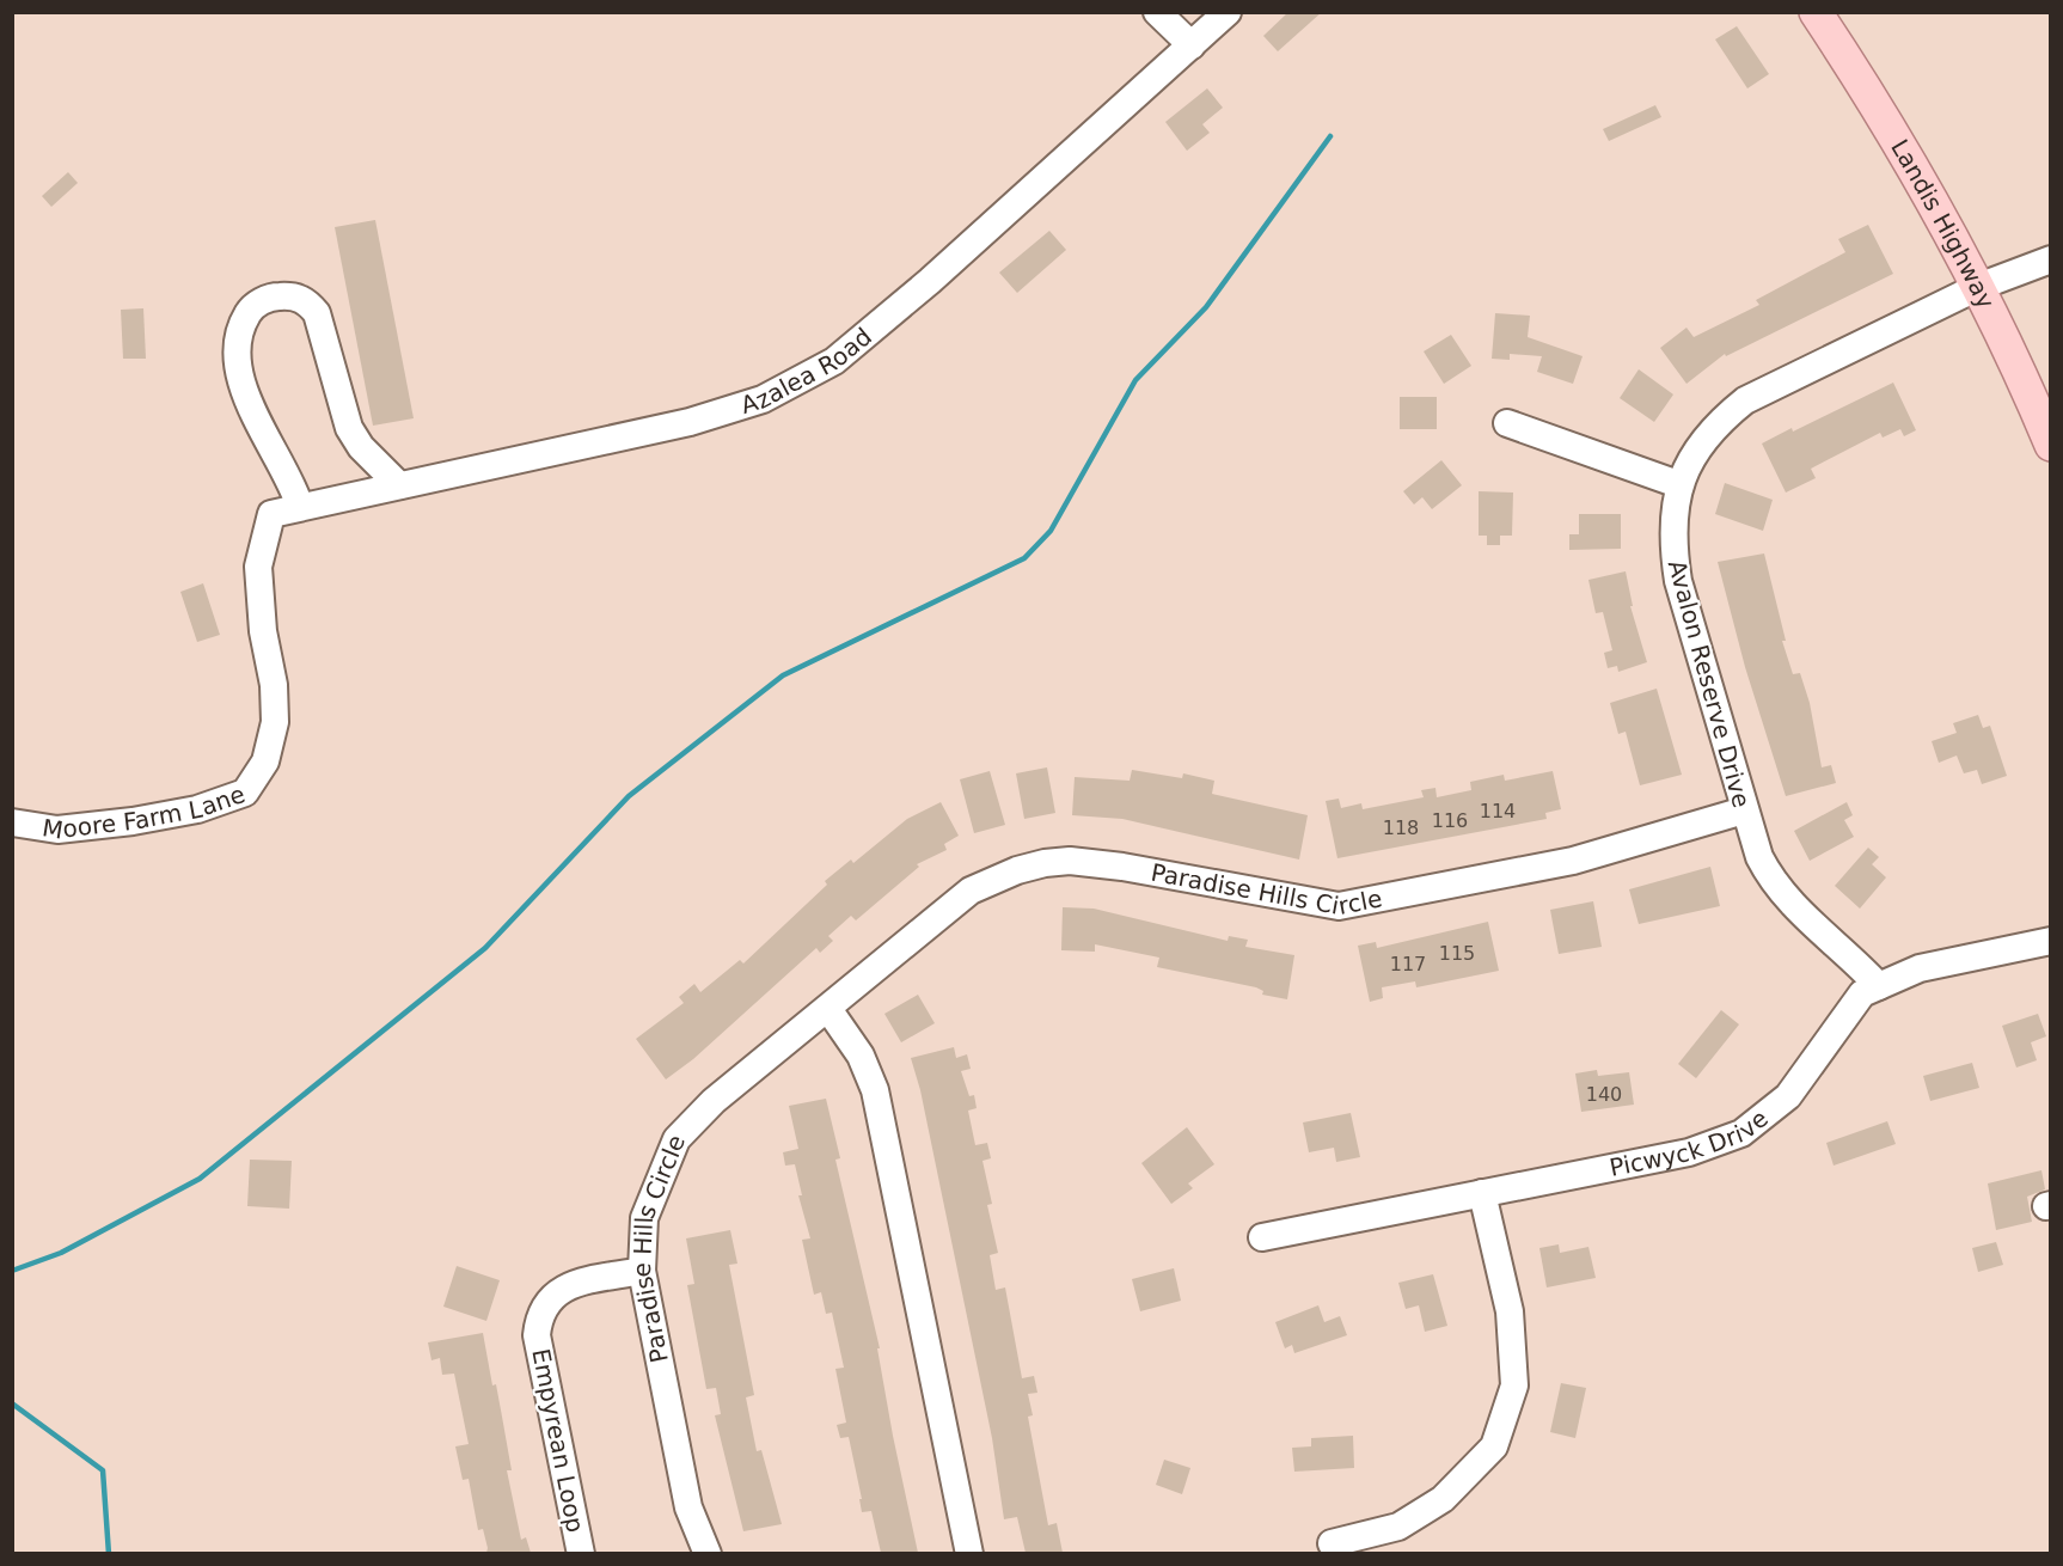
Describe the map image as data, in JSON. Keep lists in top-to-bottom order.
{
  "streets": {
    "main road": ["Landis Highway"],
    "street": [
      "Azalea Road",
      "Avalon Reserve Drive",
      "Moore Farm Lane",
      "Paradise Hills Circle",
      "Picwyck Drive",
      "Empyrean Loop"
    ]
  },
  "crossings": [
    ["Landis Highway", "Avalon Reserve Drive"],
    ["Azalea Road", "Moore Farm Lane"],
    ["Avalon Reserve Drive", "Paradise Hills Circle"],
    ["Avalon Reserve Drive", "Picwyck Drive"],
    ["Paradise Hills Circle", "Empyrean Loop"]
  ],
  "house_numbers": [
    "114",
    "116",
    "118",
    "115",
    "117",
    "140"
  ]
}
